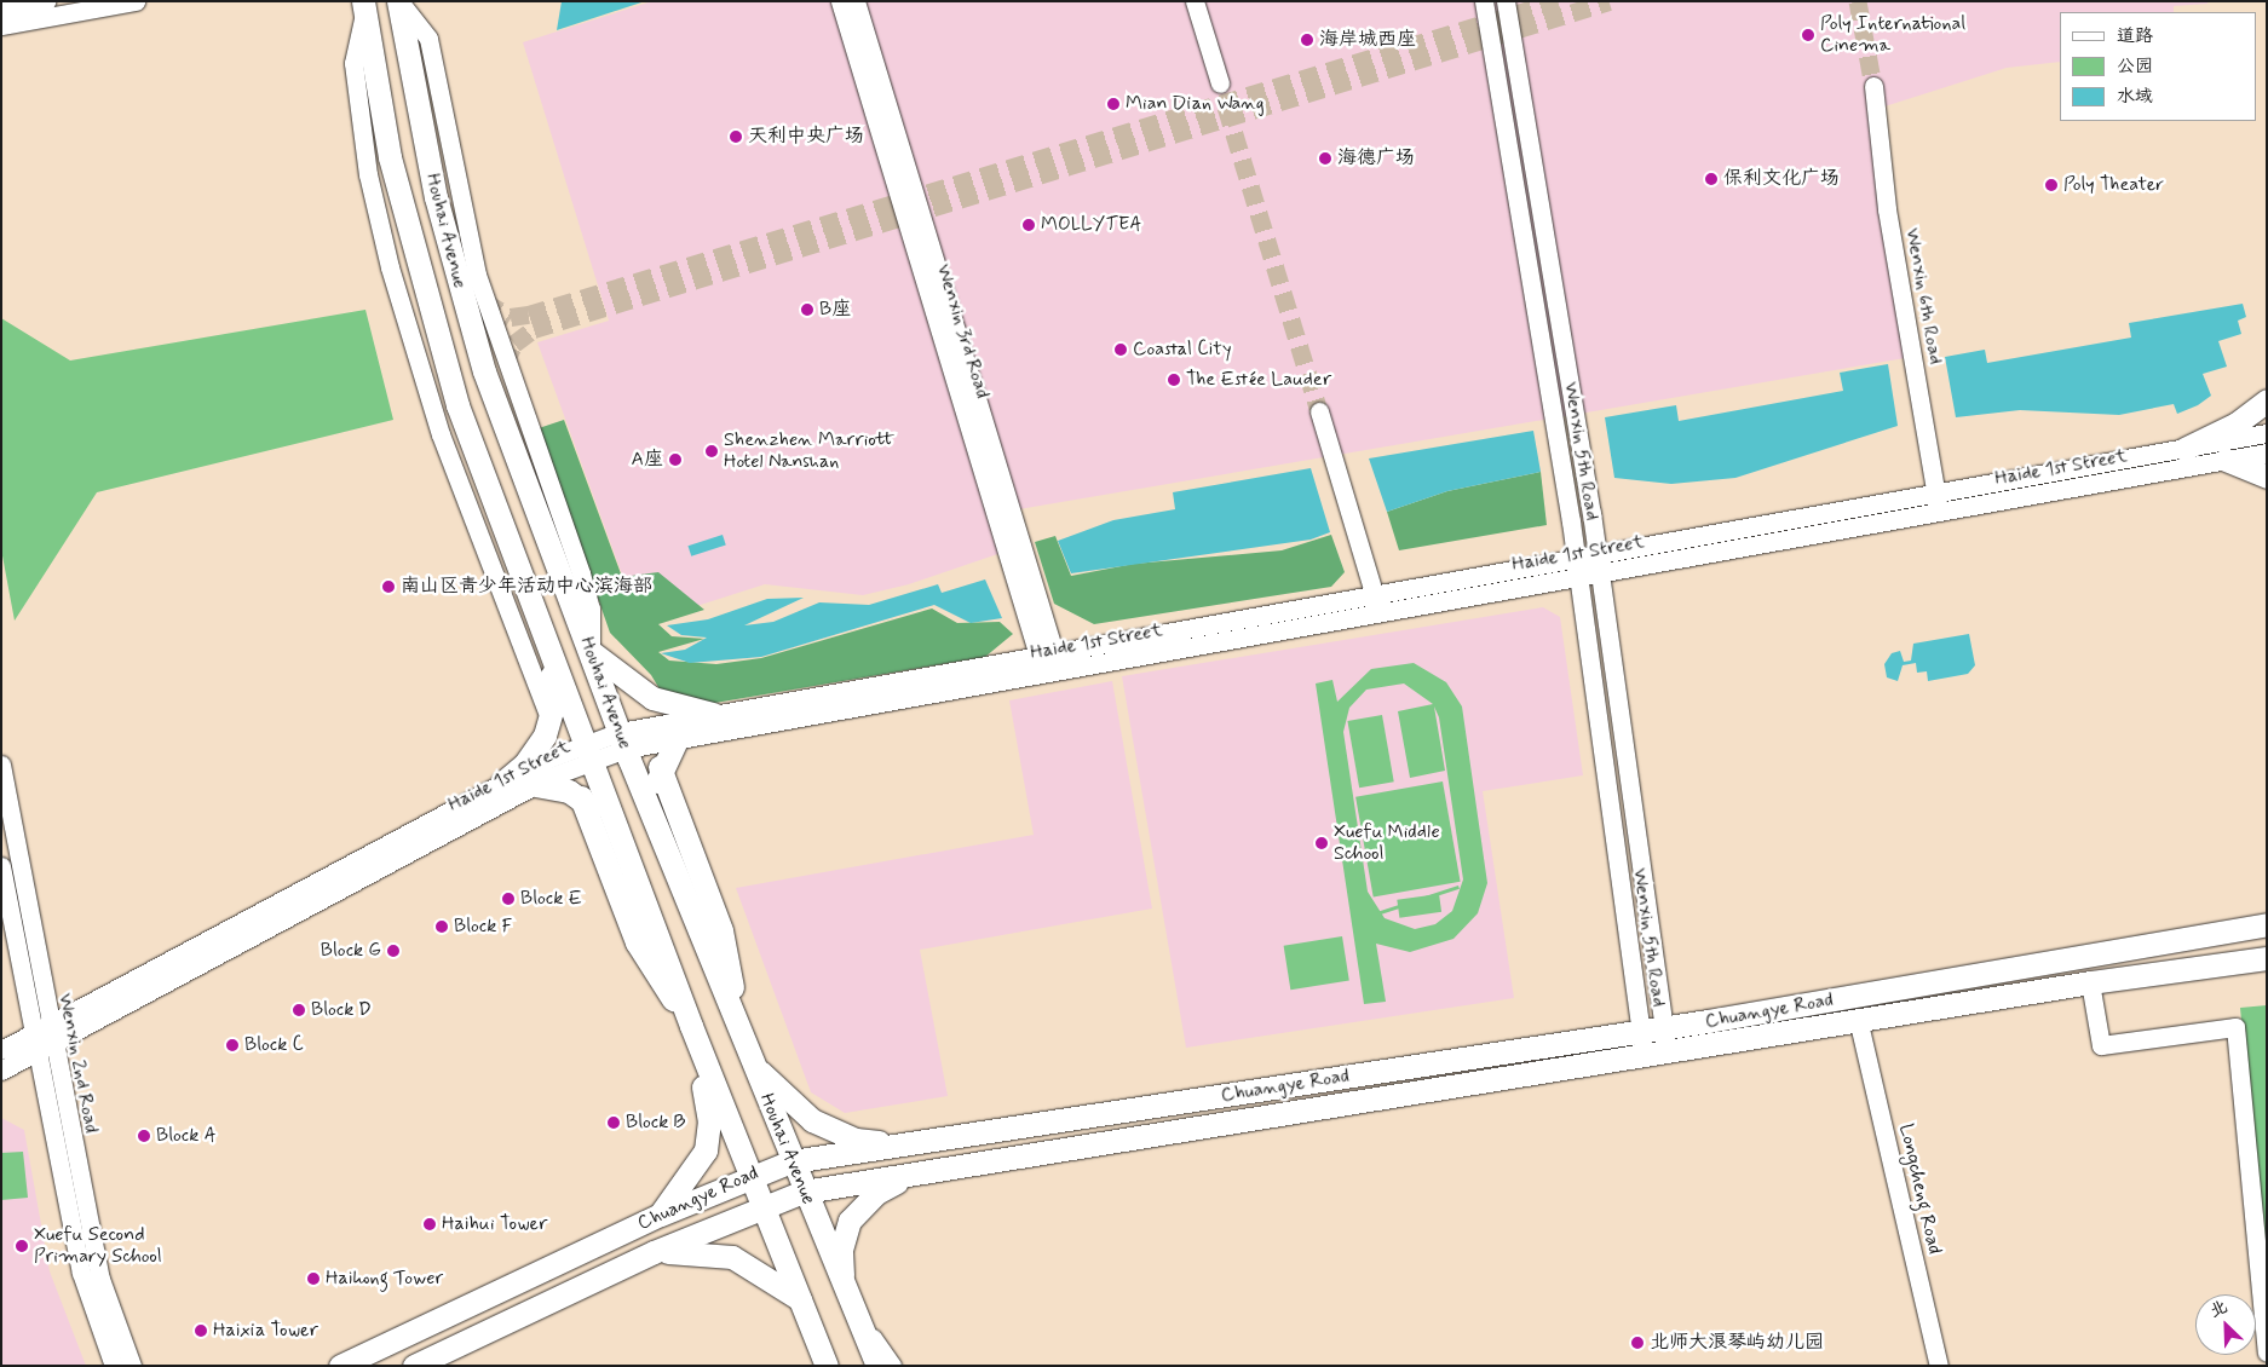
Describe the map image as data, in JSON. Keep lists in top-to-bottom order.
{
  "streets": {
    "main road": ["Houhai Avenue", "Chuangye Road"],
    "street": [
      "Wenxin 6th Road",
      "Wenxin 3rd Road",
      "Wenxin 5th Road",
      "Haide 1st Street",
      "Wenxin 2nd Road",
      "Longcheng Road"
    ]
  },
  "crossings": [
    ["Houhai Avenue", "Haide 1st Street"],
    ["Houhai Avenue", "Chuangye Road"],
    ["Wenxin 6th Road", "Haide 1st Street"],
    ["Wenxin 3rd Road", "Haide 1st Street"],
    ["Wenxin 5th Road", "Haide 1st Street"],
    ["Wenxin 5th Road", "Chuangye Road"],
    ["Haide 1st Street", "Wenxin 2nd Road"],
    ["Chuangye Road", "Longcheng Road"]
  ],
  "places": [
    "Poly International Cinema",
    "海岸城西座",
    "Mian Dian Wang",
    "天利中央广场",
    "海德广场",
    "保利文化广场",
    "Poly Theater",
    "MOLLYTEA",
    "B座",
    "Coastal City",
    "The Estée Lauder",
    "Shenzhen Marriott Hotel Nanshan",
    "A座",
    "南山区青少年活动中心滨海部",
    "Xuefu Middle School",
    "Block E",
    "Block F",
    "Block G",
    "Block D",
    "Block C",
    "Block B",
    "Block A",
    "Haihui Tower",
    "Xuefu Second Primary School",
    "Haihong Tower",
    "Haixia Tower",
    "北师大浪琴屿幼儿园"
  ],
  "legend": ["道路", "公园", "水域"],
  "north": "top left"
}
